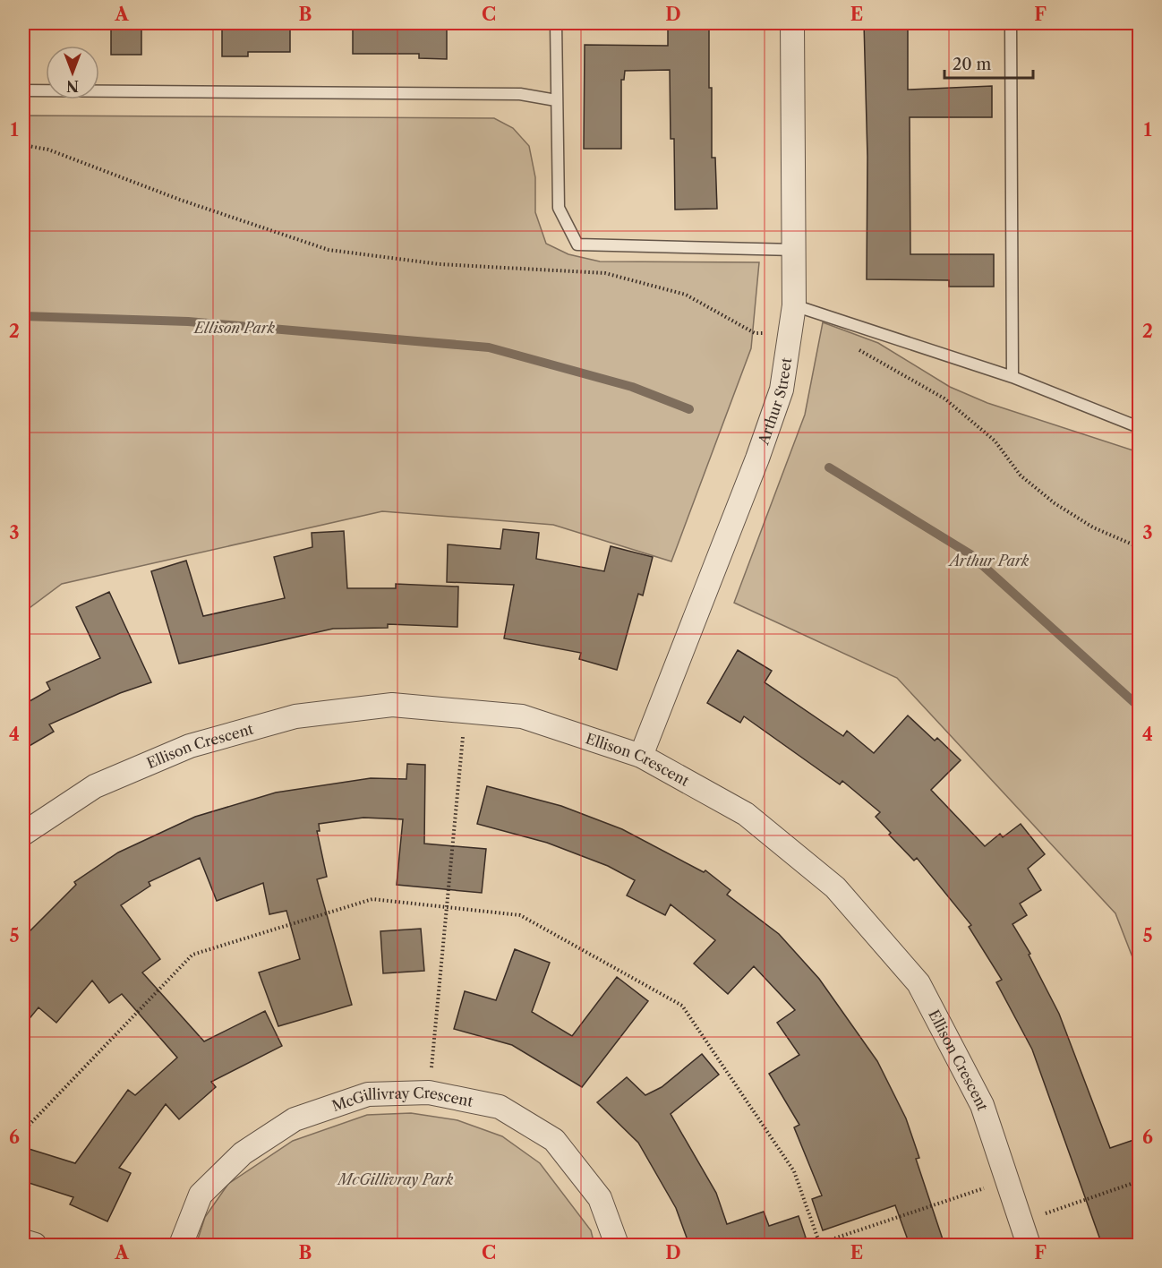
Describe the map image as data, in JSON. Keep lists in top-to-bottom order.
{
  "streets": {
    "street": ["Arthur Street", "Ellison Crescent", "McGillivray Crescent"]
  },
  "crossings": [
    ["Arthur Street", "Ellison Crescent"]
  ],
  "parks": ["Ellison Park", "Arthur Park", "McGillivray Park"],
  "scale_bar": "20 m",
  "north": "bottom",
  "grid": {
    "columns": [
      "A",
      "B",
      "C",
      "D",
      "E",
      "F"
    ],
    "rows": [
      "1",
      "2",
      "3",
      "4",
      "5",
      "6"
    ]
  }
}
